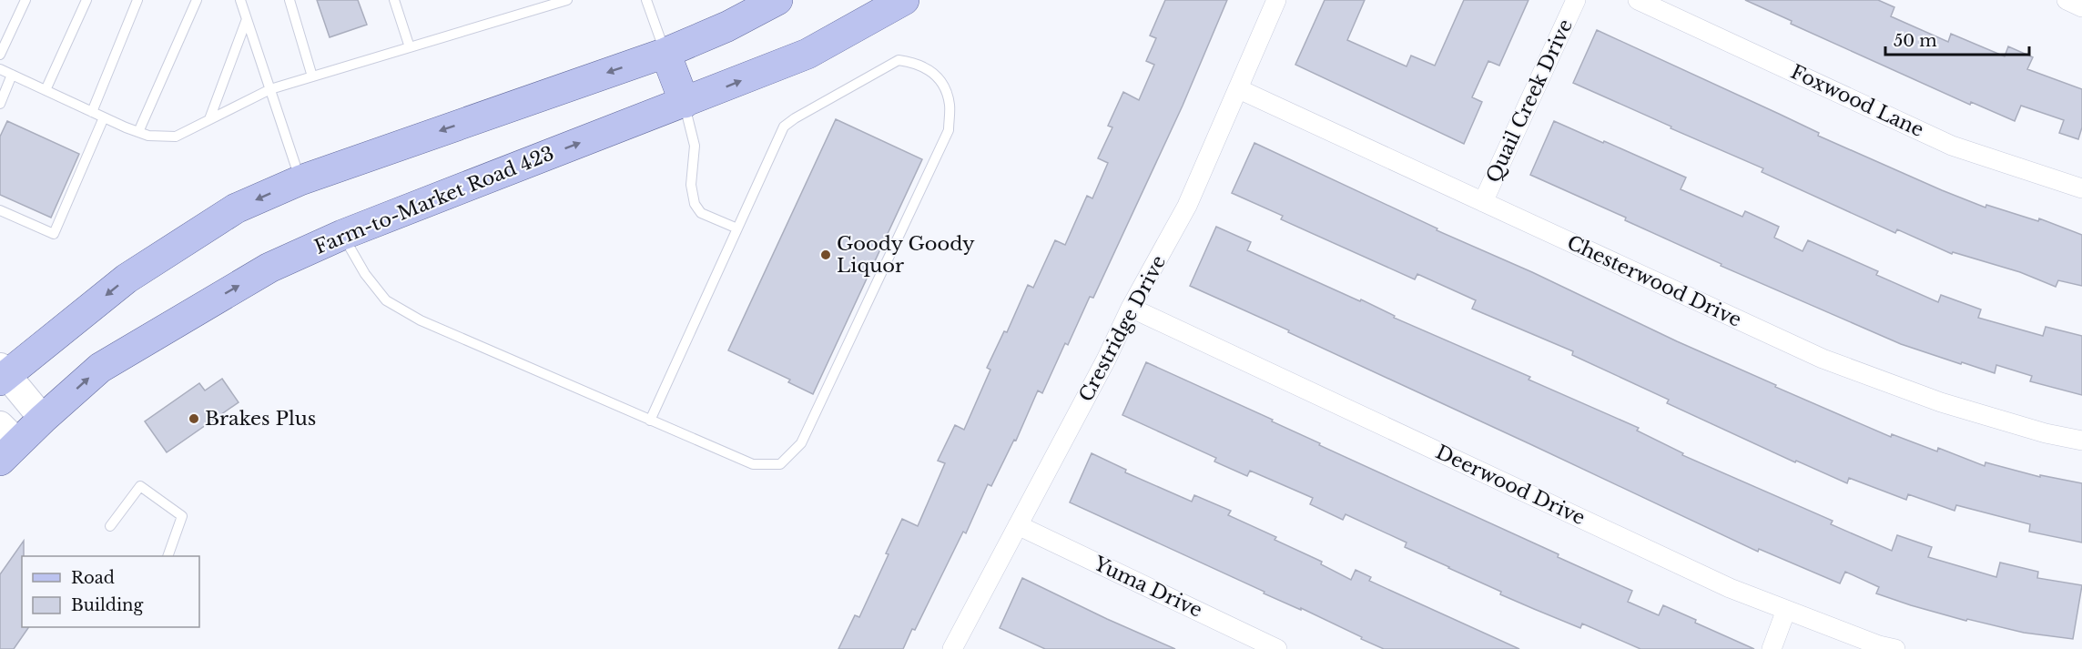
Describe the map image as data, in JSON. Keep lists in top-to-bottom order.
{
  "streets": {
    "main road": ["Farm-to-Market Road 423"],
    "street": [
      "Quail Creek Drive",
      "Foxwood Lane",
      "Chesterwood Drive",
      "Crestridge Drive",
      "Deerwood Drive",
      "Yuma Drive"
    ]
  },
  "crossings": [
    ["Quail Creek Drive", "Chesterwood Drive"],
    ["Chesterwood Drive", "Crestridge Drive"],
    ["Crestridge Drive", "Deerwood Drive"],
    ["Crestridge Drive", "Yuma Drive"]
  ],
  "places": ["Goody Goody Liquor", "Brakes Plus"],
  "legend": ["Road", "Building"],
  "scale_bar": "50 m"
}
